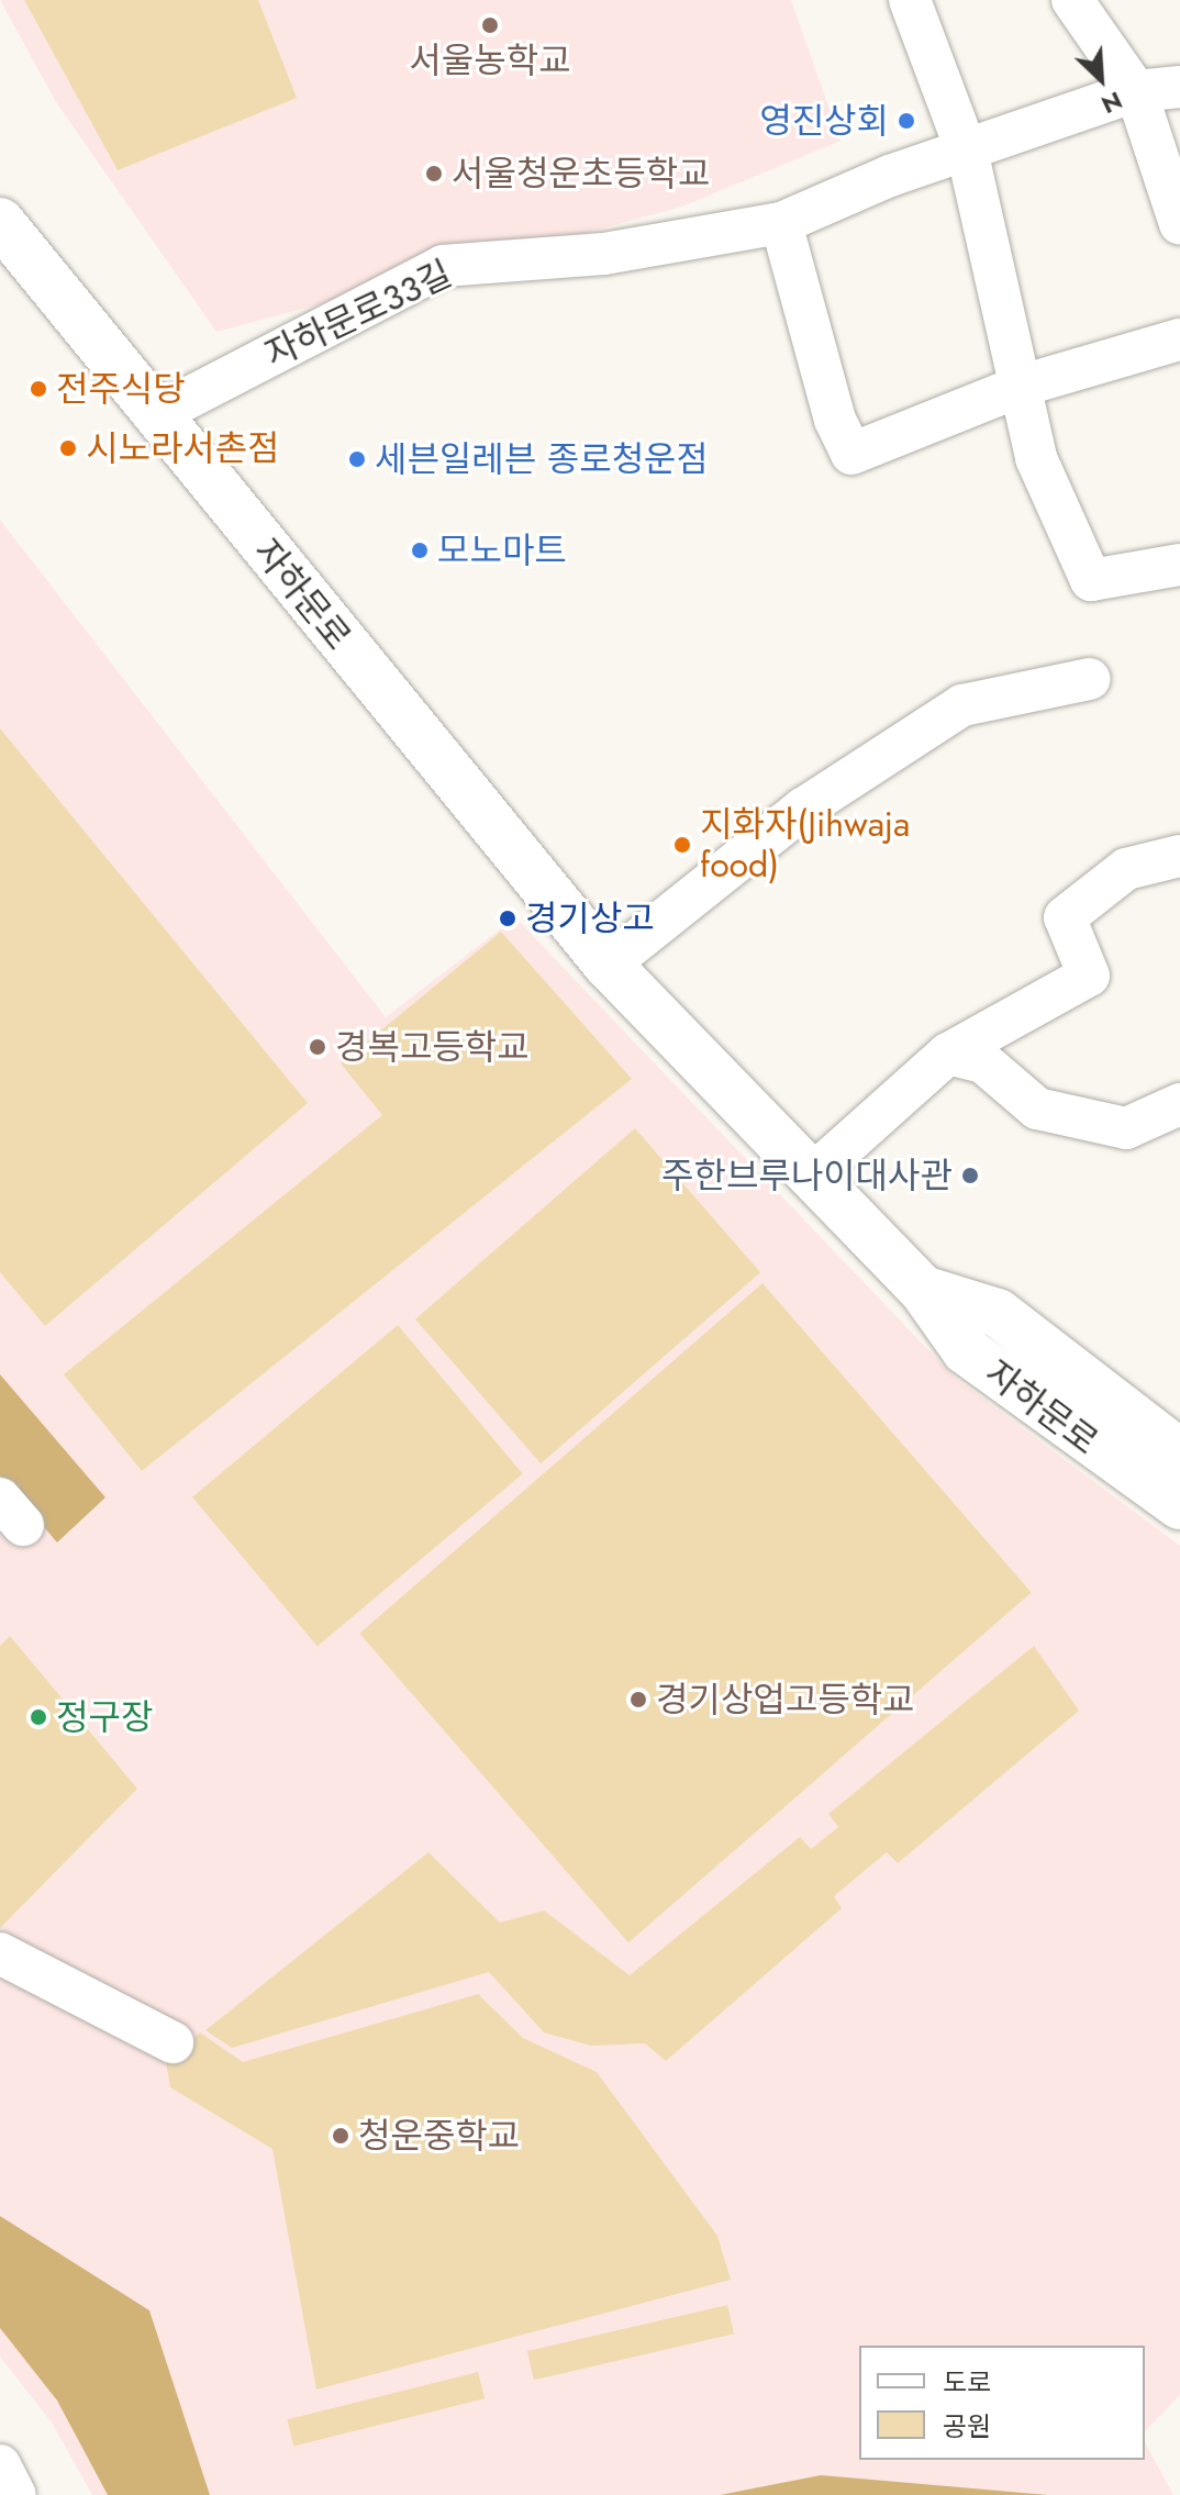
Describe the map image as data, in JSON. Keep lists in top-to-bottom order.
{
  "streets": {
    "main road": ["자하문로"],
    "street": ["자하문로33길"]
  },
  "crossings": [
    ["자하문로33길", "자하문로"]
  ],
  "places": [
    "서울농학교",
    "영진상회",
    "서울청운초등학교",
    "전주식당",
    "시노라서촌점",
    "세븐일레븐 종로청운점",
    "모노마트",
    "지화자(Jihwaja food)",
    "경기상고",
    "경복고등학교",
    "주한브루나이대사관",
    "경기상업고등학교",
    "정구장",
    "청운중학교"
  ],
  "legend": ["도로", "공원"],
  "north": "bottom right"
}
